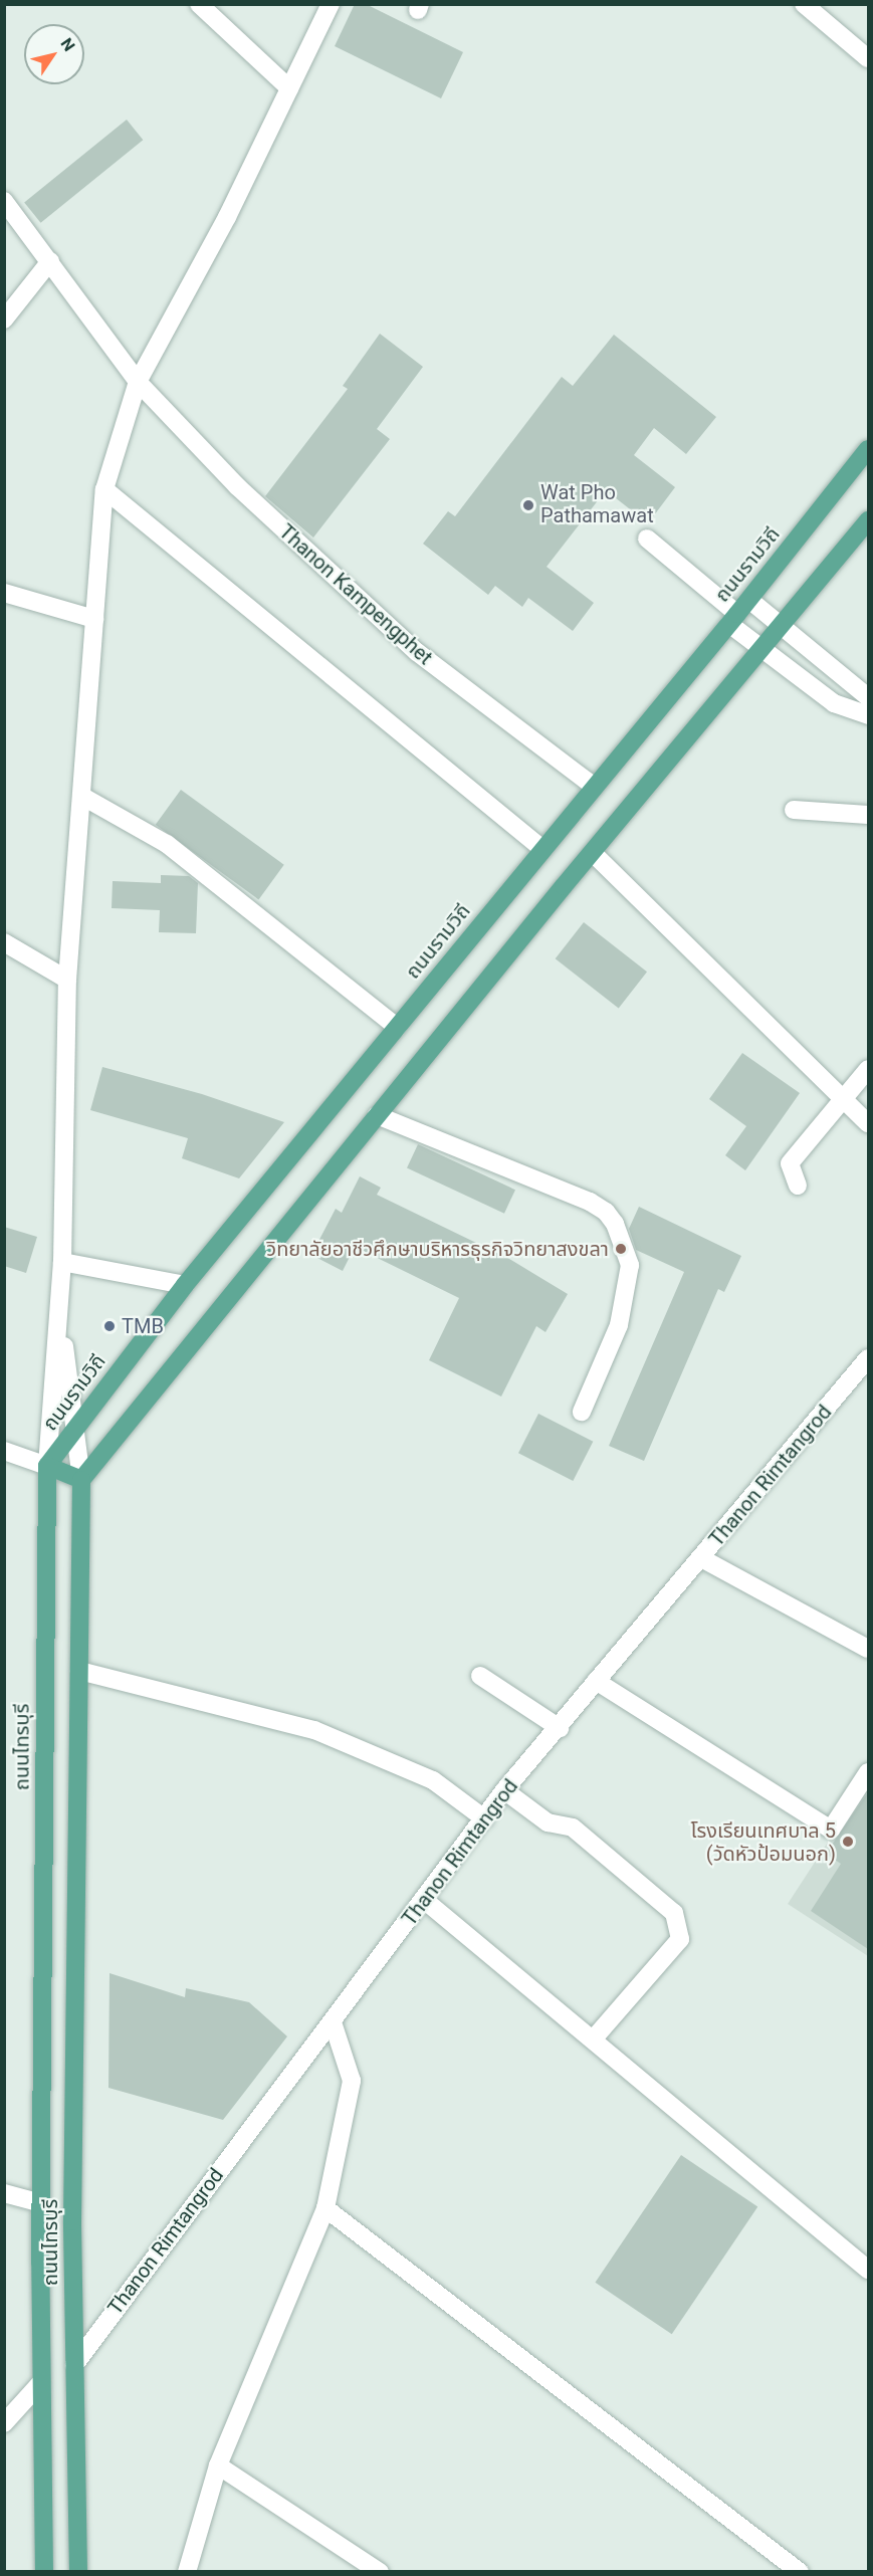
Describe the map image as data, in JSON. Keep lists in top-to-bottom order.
{
  "streets": {
    "main road": ["ถนนรามวิถี", "ถนนไทรบุรี"],
    "street": ["Thanon Kampengphet", "Thanon Rimtangrod"]
  },
  "crossings": [
    ["ถนนรามวิถี", "Thanon Kampengphet"],
    ["ถนนรามวิถี", "ถนนไทรบุรี"],
    ["Thanon Rimtangrod", "ถนนไทรบุรี"]
  ],
  "places": [
    "Wat Pho Pathamawat",
    "วิทยาลัยอาชีวศึกษาบริหารธุรกิจวิทยาสงขลา",
    "TMB",
    "โรงเรียนเทศบาล 5 (วัดหัวป้อมนอก)"
  ],
  "north": "top right"
}
